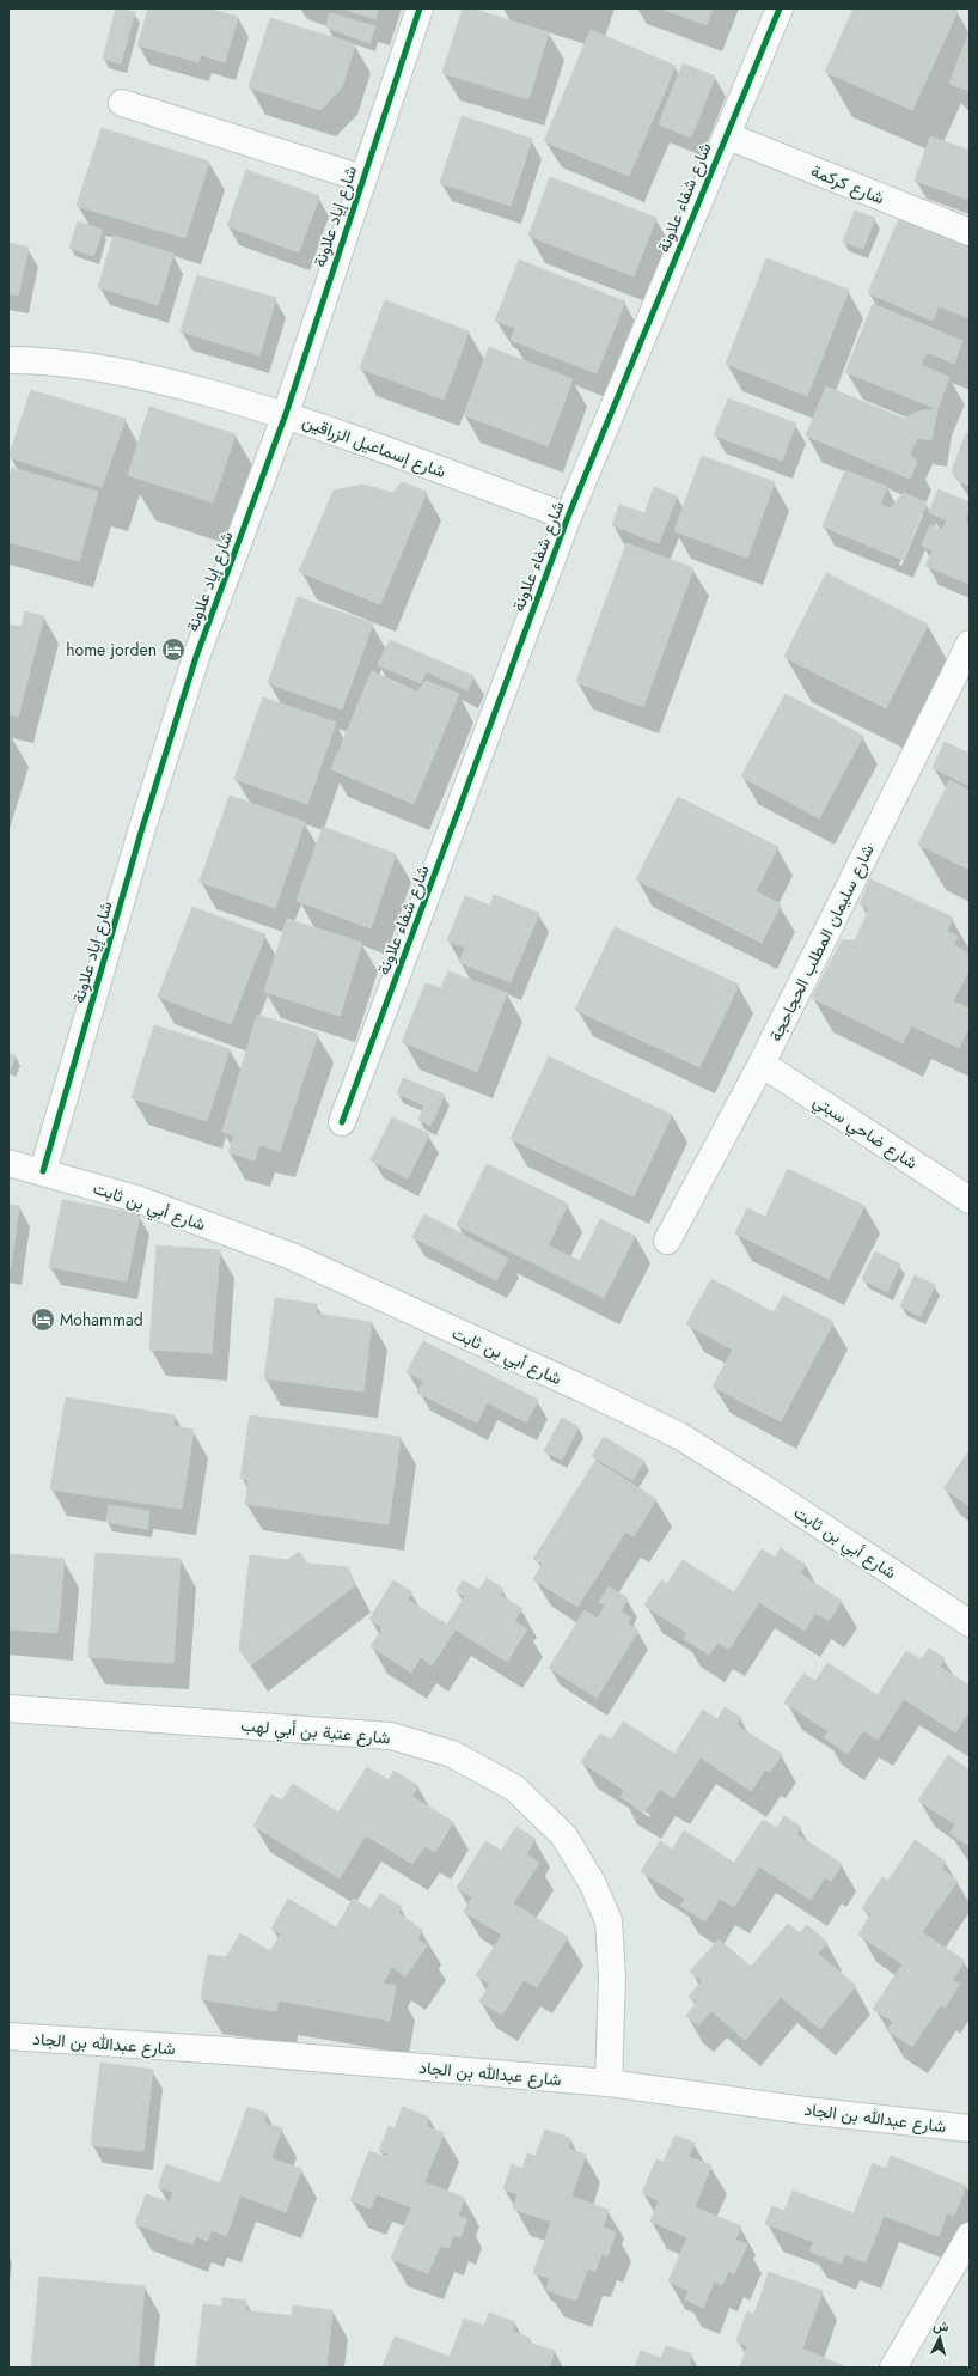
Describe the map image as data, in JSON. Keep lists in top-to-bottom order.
{
  "streets": {
    "street": [
      "شارع كركمة",
      "شارع شفاء علاونة",
      "شارع إياد علاونة",
      "شارع إسماعيل الزراقين",
      "شارع سليمان المطلب الحجاحجة",
      "شارع ضاحي سبتي",
      "شارع أبي بن ثابت",
      "شارع عتبة بن أبي لهب",
      "شارع عبدالله بن الجاد"
    ]
  },
  "crossings": [
    ["شارع كركمة", "شارع شفاء علاونة"],
    ["شارع شفاء علاونة", "شارع إسماعيل الزراقين"],
    ["شارع إياد علاونة", "شارع إسماعيل الزراقين"],
    ["شارع إياد علاونة", "شارع أبي بن ثابت"],
    ["شارع سليمان المطلب الحجاحجة", "شارع ضاحي سبتي"],
    ["شارع عتبة بن أبي لهب", "شارع عبدالله بن الجاد"]
  ],
  "places": {
    "hotel": ["home jorden", "Mohammad"]
  },
  "north": "top"
}
